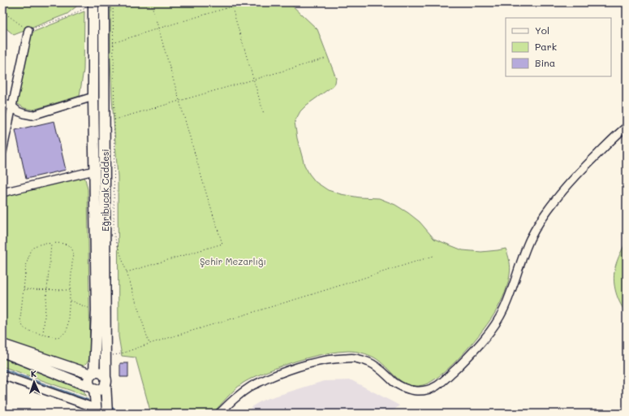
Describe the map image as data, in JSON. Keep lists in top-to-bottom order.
{
  "streets": {
    "main road": ["Eğribucak Caddesi"]
  },
  "parks": ["Şehir Mezarlığı"],
  "legend": ["Yol", "Park", "Bina"],
  "north": "top"
}
